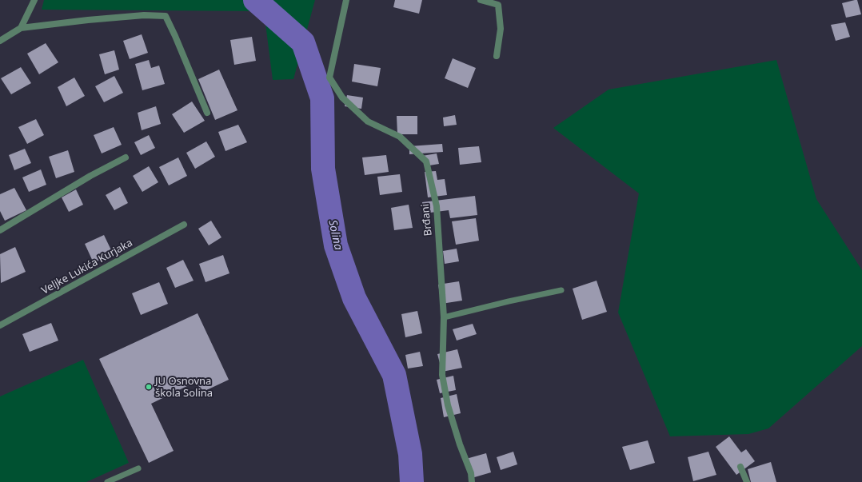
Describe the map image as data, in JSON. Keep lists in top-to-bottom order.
{
  "streets": {
    "street": ["Brđani", "Veljke Lukića Kurjaka"]
  },
  "water": ["Solina"],
  "places": ["JU Osnovna škola Solina"]
}
